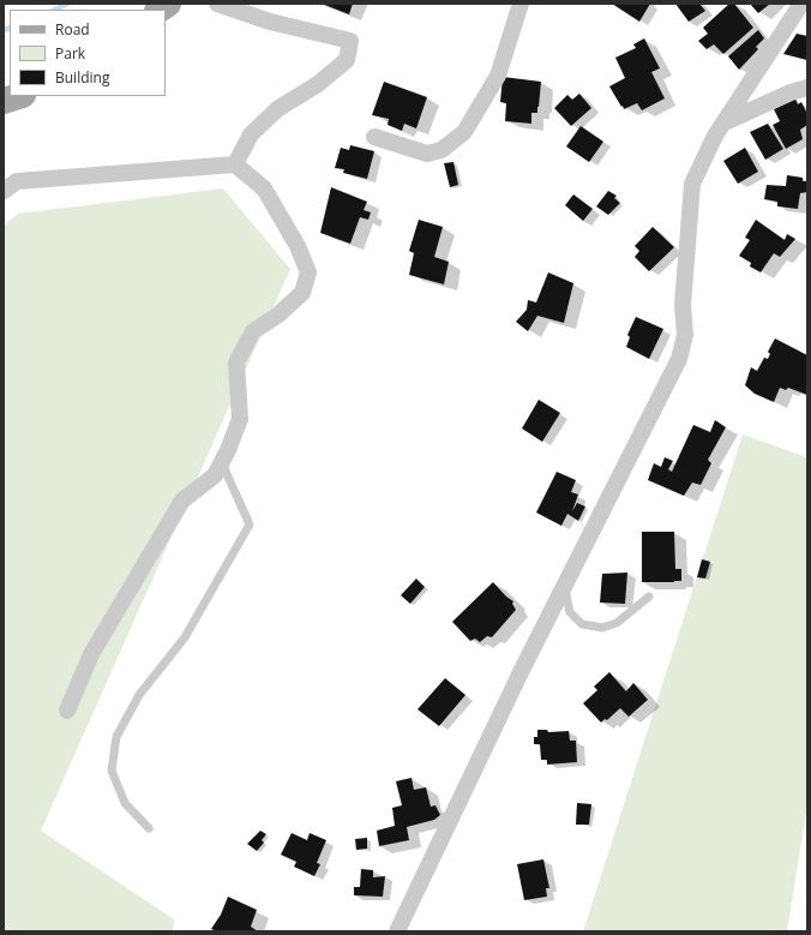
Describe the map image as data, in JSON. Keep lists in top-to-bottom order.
{
  "legend": ["Road", "Park", "Building"]
}
